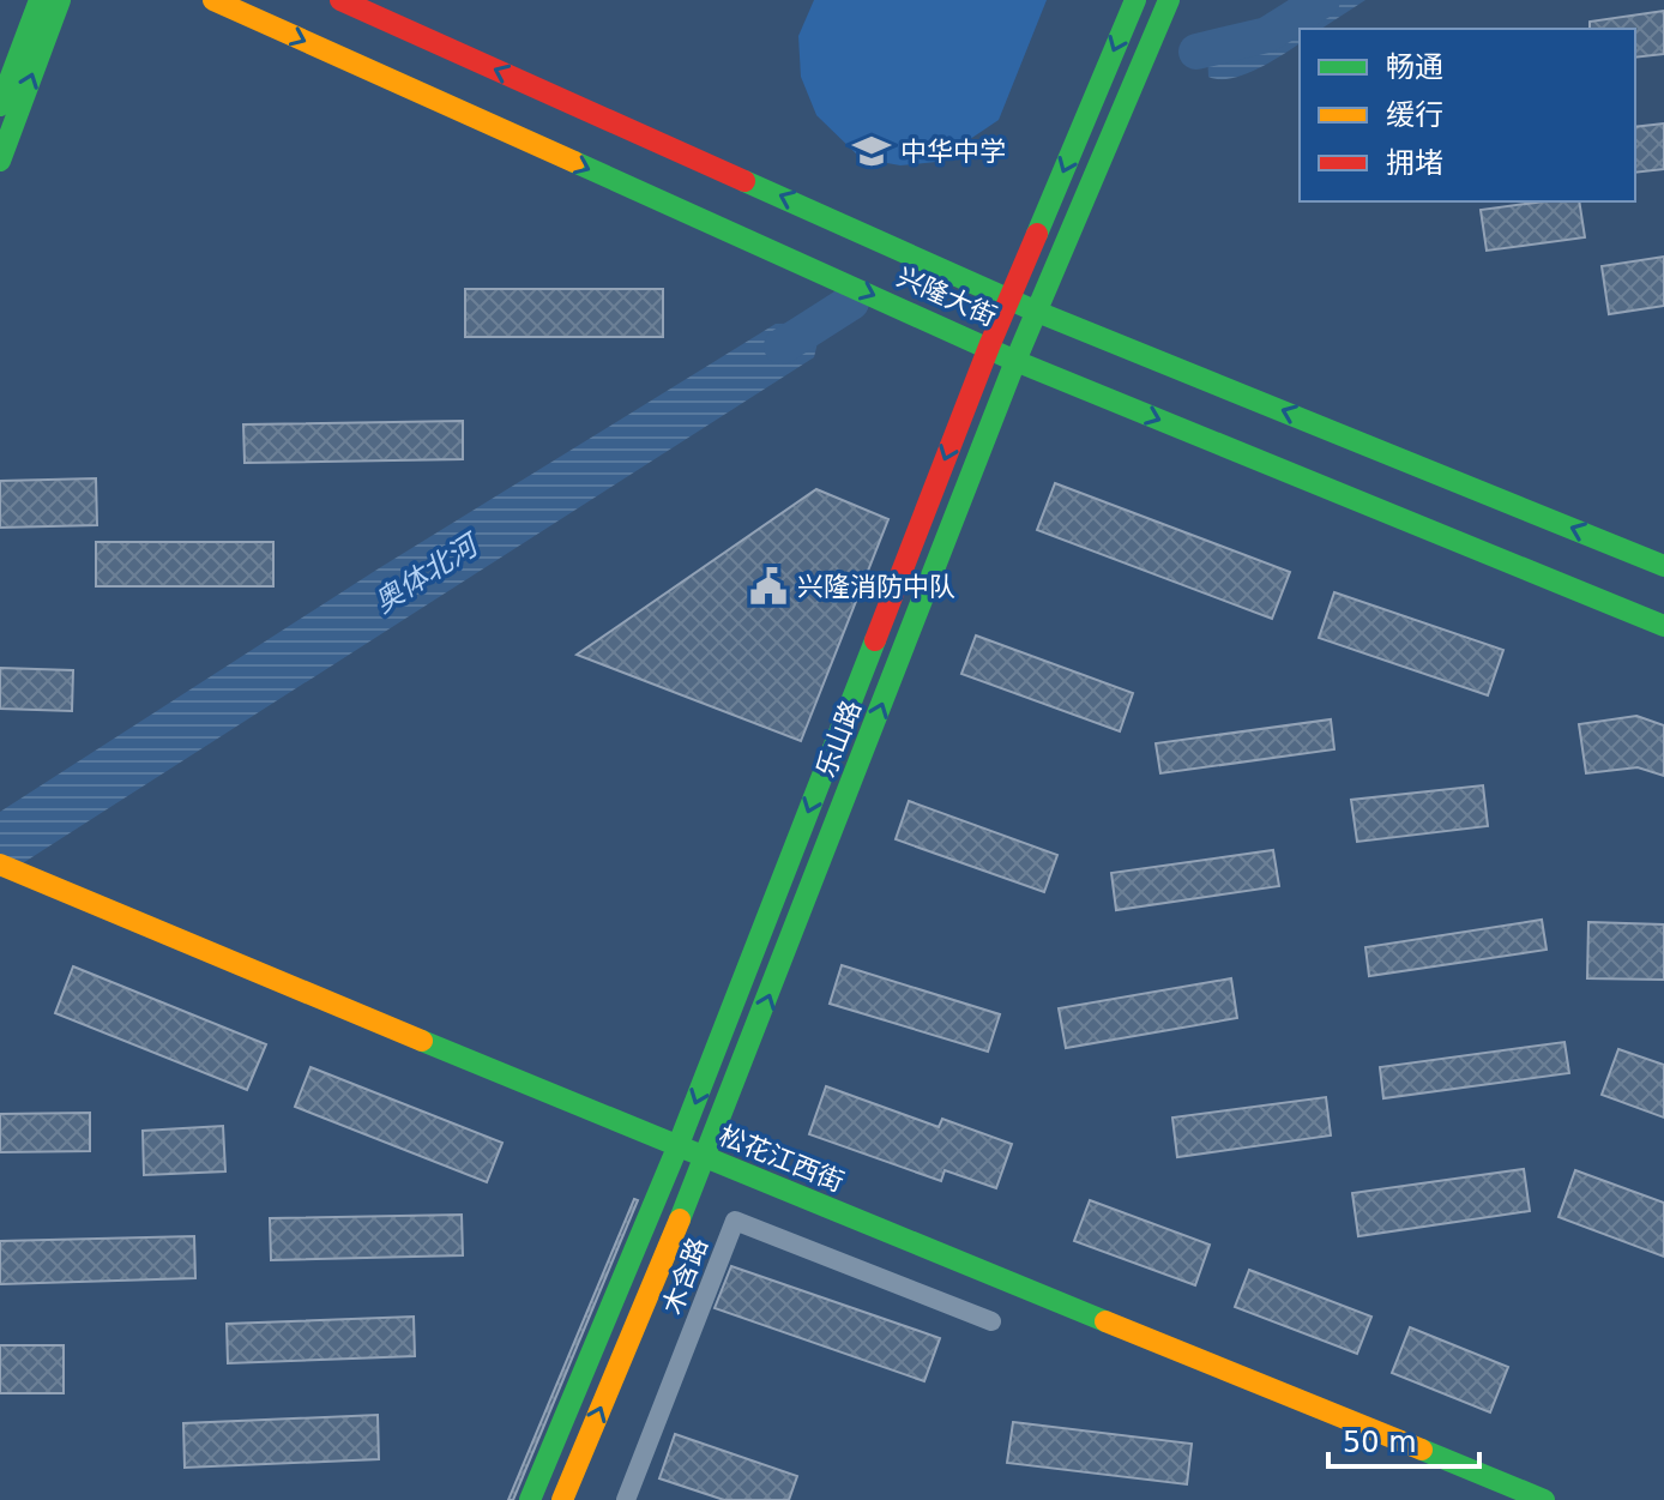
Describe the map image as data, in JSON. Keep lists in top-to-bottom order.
{
  "streets": {
    "street": [
      "兴隆大街",
      "乐山路",
      "松花江西街",
      "木含路"
    ]
  },
  "crossings": [
    ["兴隆大街", "乐山路"],
    ["乐山路", "松花江西街"]
  ],
  "water": ["奥体北河"],
  "places": {
    "school or university": ["中华中学"],
    "public building": ["兴隆消防中队"]
  },
  "legend": ["畅通", "缓行", "拥堵"],
  "scale_bar": "50 m"
}
